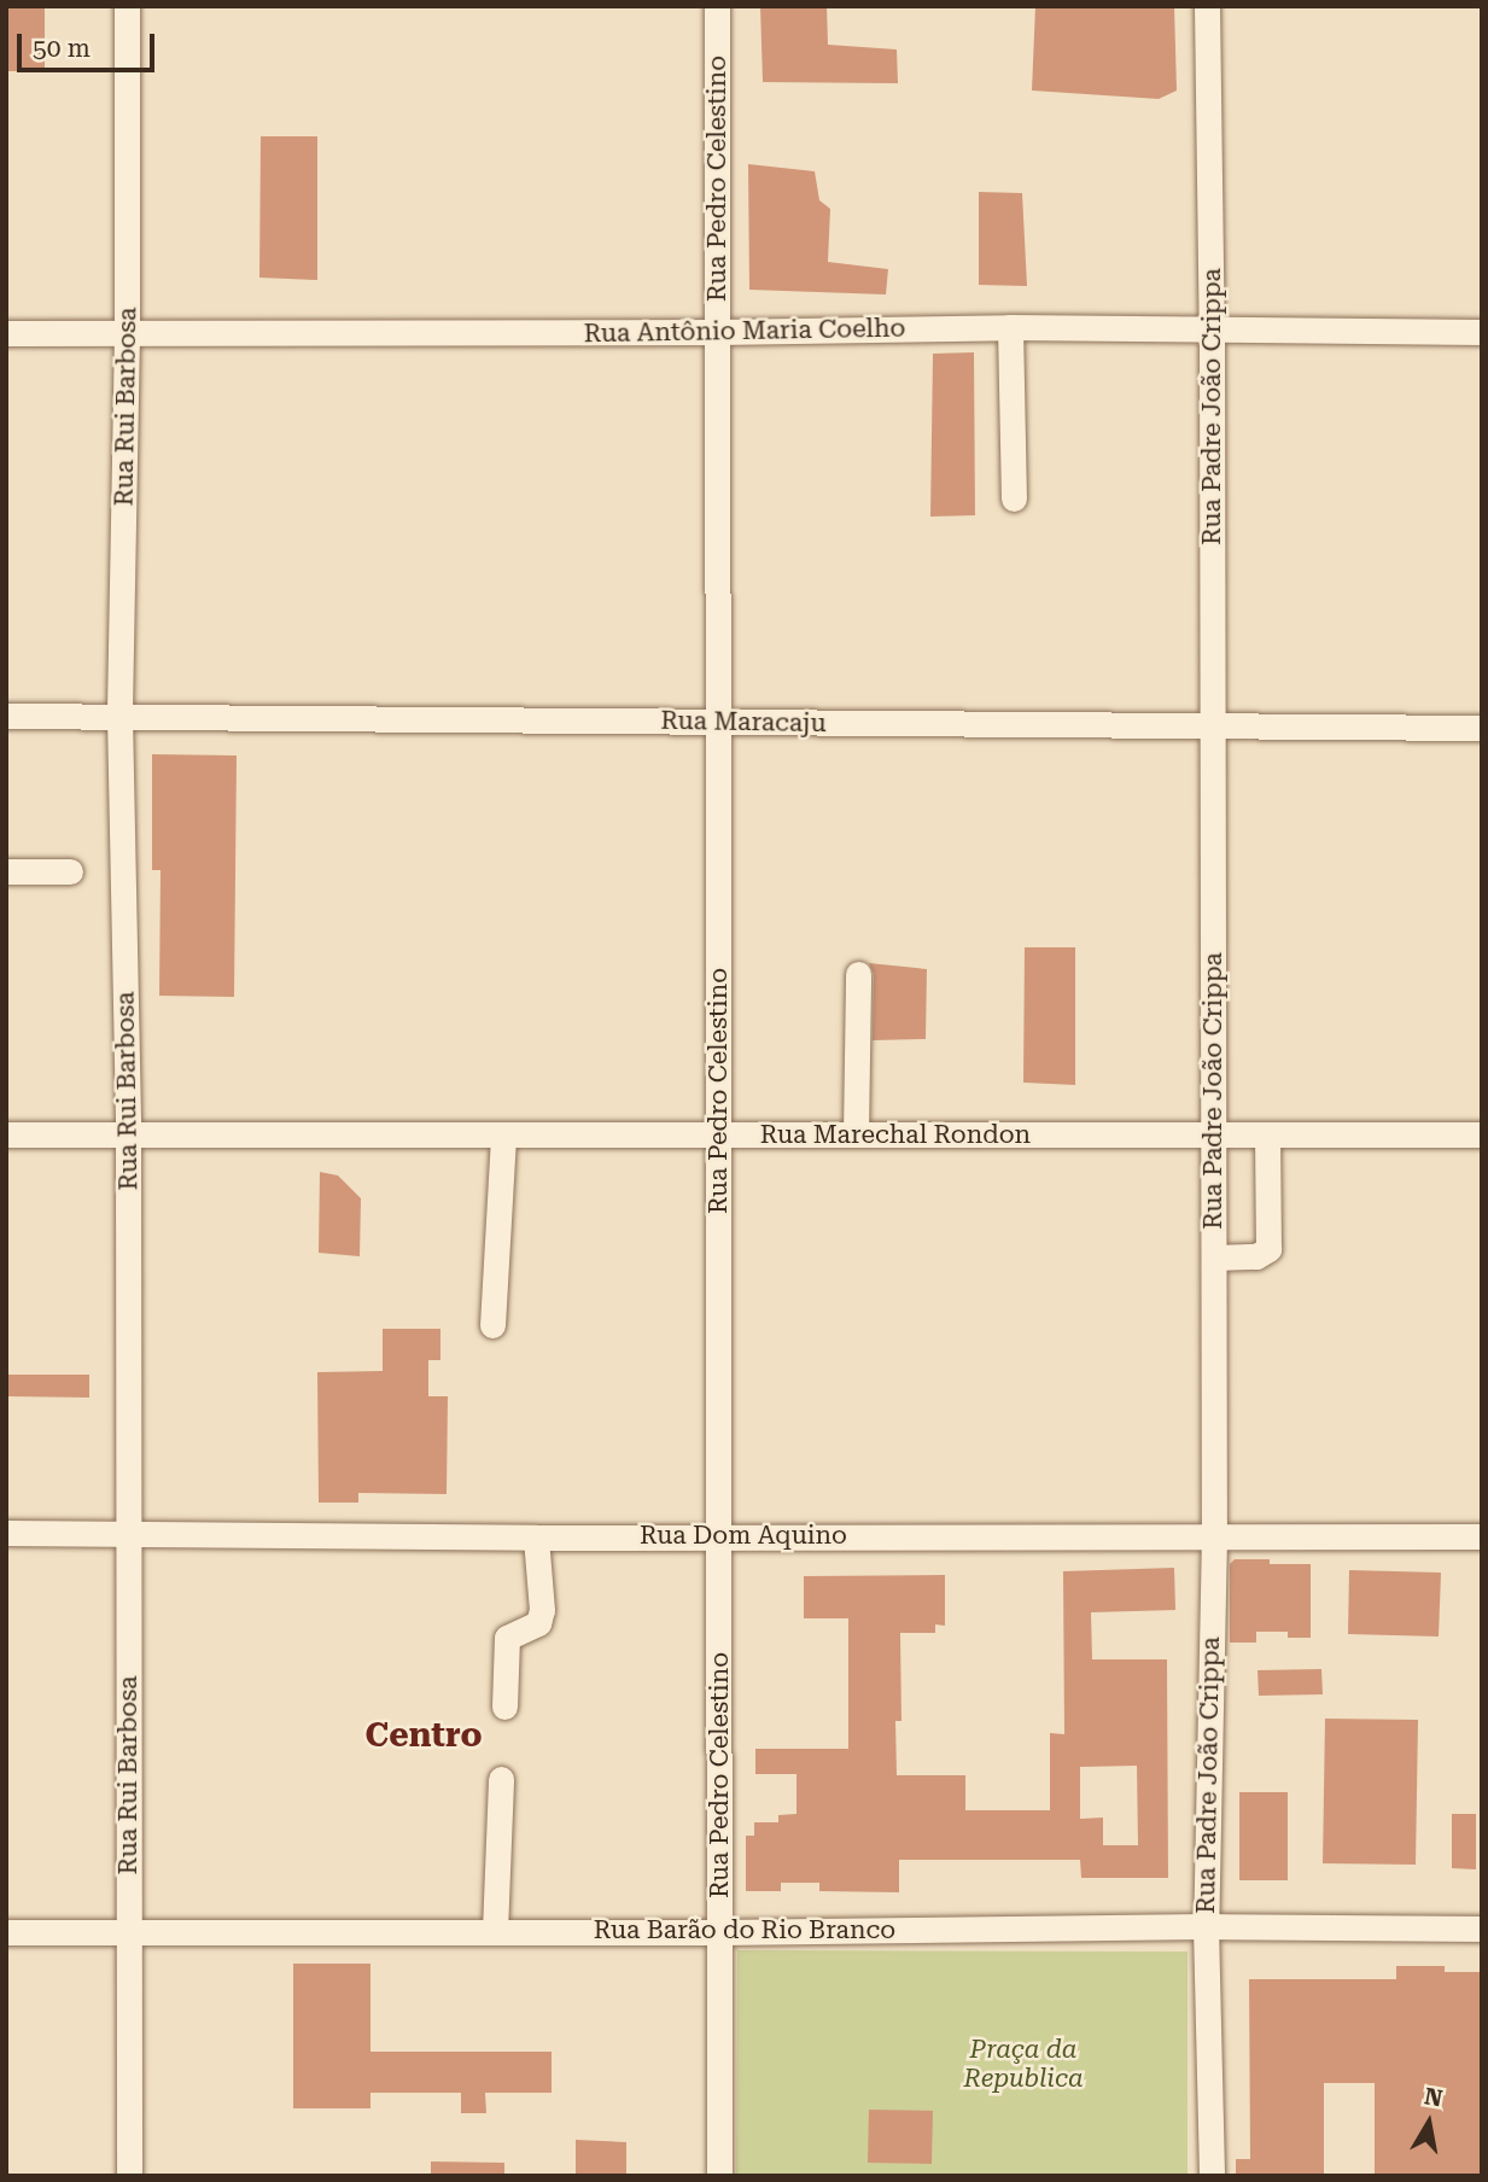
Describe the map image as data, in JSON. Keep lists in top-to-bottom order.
{
  "streets": {
    "street": [
      "Rua Pedro Celestino",
      "Rua Antônio Maria Coelho",
      "Rua Rui Barbosa",
      "Rua Padre João Crippa",
      "Rua Maracaju",
      "Rua Marechal Rondon",
      "Rua Dom Aquino",
      "Rua Barão do Rio Branco"
    ]
  },
  "crossings": [
    ["Rua Pedro Celestino", "Rua Antônio Maria Coelho"],
    ["Rua Pedro Celestino", "Rua Maracaju"],
    ["Rua Pedro Celestino", "Rua Marechal Rondon"],
    ["Rua Pedro Celestino", "Rua Dom Aquino"],
    ["Rua Pedro Celestino", "Rua Barão do Rio Branco"],
    ["Rua Antônio Maria Coelho", "Rua Rui Barbosa"],
    ["Rua Antônio Maria Coelho", "Rua Padre João Crippa"],
    ["Rua Rui Barbosa", "Rua Maracaju"],
    ["Rua Rui Barbosa", "Rua Marechal Rondon"],
    ["Rua Rui Barbosa", "Rua Dom Aquino"],
    ["Rua Rui Barbosa", "Rua Barão do Rio Branco"],
    ["Rua Padre João Crippa", "Rua Maracaju"],
    ["Rua Padre João Crippa", "Rua Marechal Rondon"],
    ["Rua Padre João Crippa", "Rua Dom Aquino"],
    ["Rua Padre João Crippa", "Rua Barão do Rio Branco"]
  ],
  "districts": ["Centro"],
  "parks": ["Praça da Republica"],
  "scale_bar": "50 m",
  "north": "top"
}
